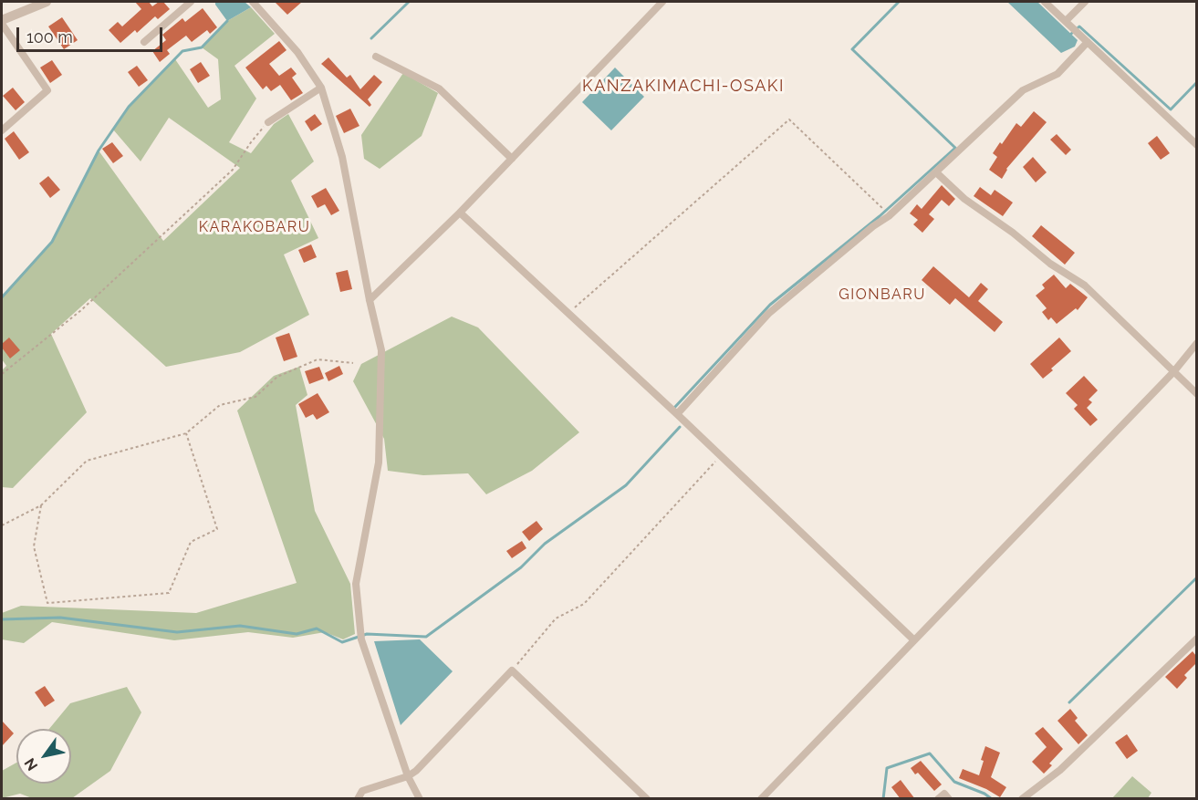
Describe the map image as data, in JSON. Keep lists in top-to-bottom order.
{
  "districts": ["KANZAKIMACHI-OSAKI", "KARAKOBARU", "GIONBARU"],
  "scale_bar": "100 m",
  "north": "bottom left"
}
